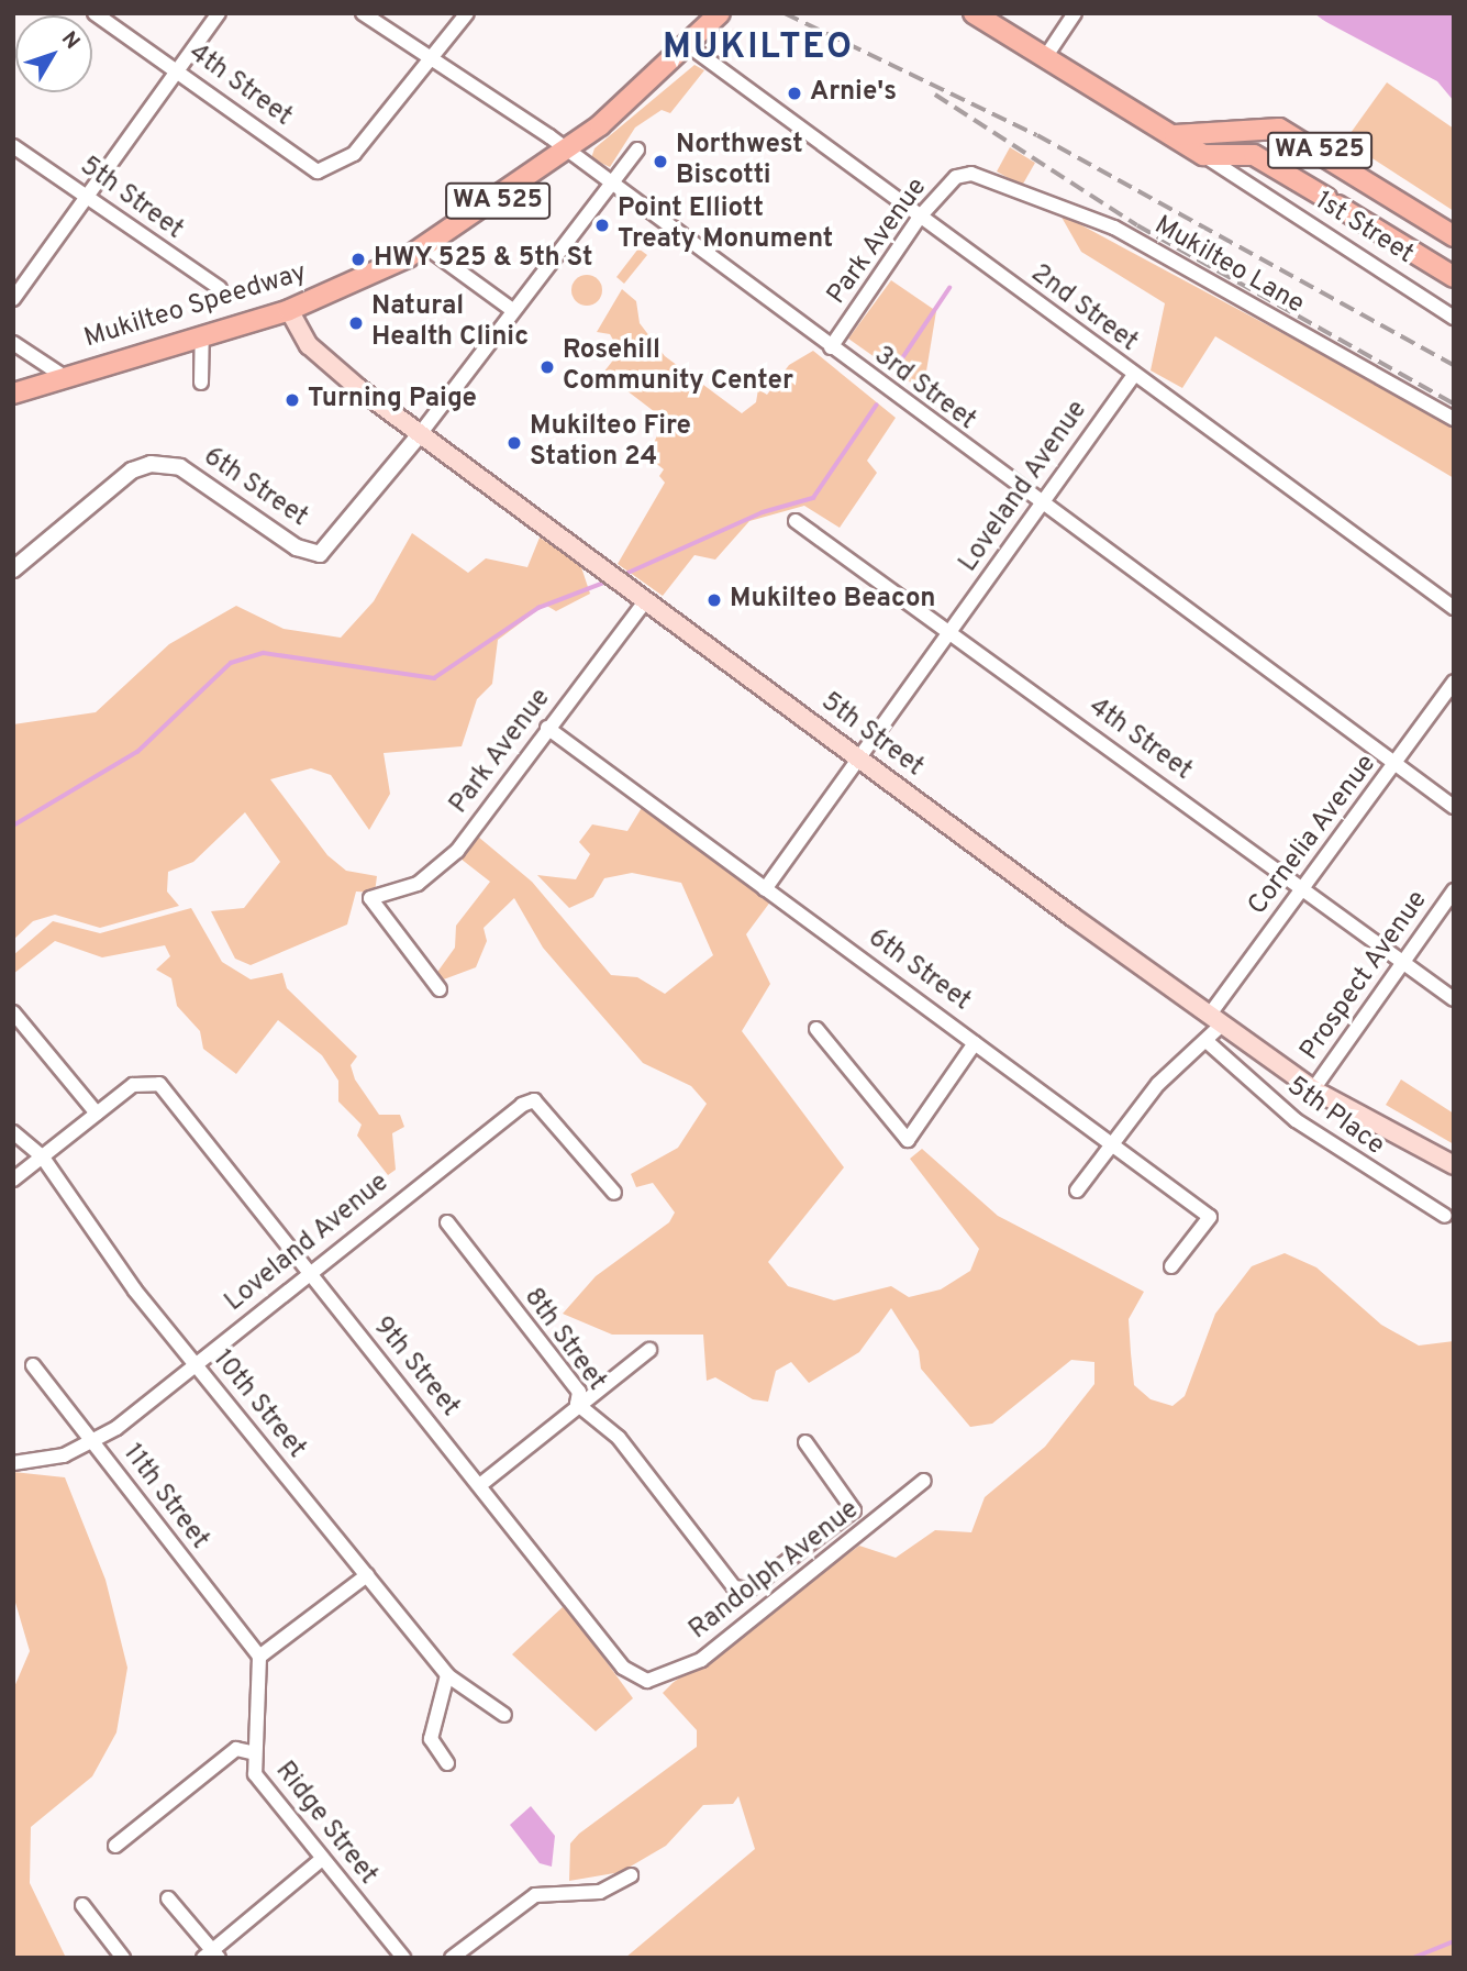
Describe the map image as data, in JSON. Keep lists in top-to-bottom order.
{
  "streets": {
    "main road": [
      "WA 525",
      "5th Street",
      "1st Street",
      "Mukilteo Speedway"
    ],
    "street": [
      "4th Street",
      "Park Avenue",
      "Mukilteo Lane",
      "2nd Street",
      "3rd Street",
      "Loveland Avenue",
      "6th Street",
      "Cornelia Avenue",
      "Prospect Avenue",
      "5th Place",
      "8th Street",
      "9th Street",
      "10th Street",
      "11th Street",
      "Randolph Avenue",
      "Ridge Street"
    ]
  },
  "crossings": [
    ["4th Street", "3rd Street"],
    ["4th Street", "Loveland Avenue"],
    ["4th Street", "Cornelia Avenue"],
    ["4th Street", "Prospect Avenue"],
    ["WA 525", "1st Street"],
    ["5th Street", "Park Avenue"],
    ["5th Street", "Mukilteo Speedway"],
    ["5th Street", "Loveland Avenue"],
    ["5th Street", "6th Street"],
    ["5th Street", "Cornelia Avenue"],
    ["5th Street", "Prospect Avenue"],
    ["Park Avenue", "Mukilteo Lane"],
    ["Park Avenue", "2nd Street"],
    ["Park Avenue", "3rd Street"],
    ["Park Avenue", "6th Street"],
    ["Mukilteo Speedway", "2nd Street"],
    ["Mukilteo Speedway", "3rd Street"],
    ["2nd Street", "Loveland Avenue"],
    ["3rd Street", "Loveland Avenue"],
    ["3rd Street", "Cornelia Avenue"],
    ["Loveland Avenue", "6th Street"],
    ["Loveland Avenue", "9th Street"],
    ["Loveland Avenue", "10th Street"],
    ["Loveland Avenue", "11th Street"],
    ["6th Street", "Cornelia Avenue"],
    ["Cornelia Avenue", "5th Place"],
    ["8th Street", "Randolph Avenue"],
    ["9th Street", "Randolph Avenue"],
    ["11th Street", "Ridge Street"]
  ],
  "districts": ["MUKILTEO"],
  "places": [
    "Arnie's",
    "Northwest Biscotti",
    "Point Elliott Treaty Monument",
    "HWY 525 & 5th St",
    "Natural Health Clinic",
    "Rosehill Community Center",
    "Turning Paige",
    "Mukilteo Fire Station 24",
    "Mukilteo Beacon"
  ],
  "north": "top right"
}
